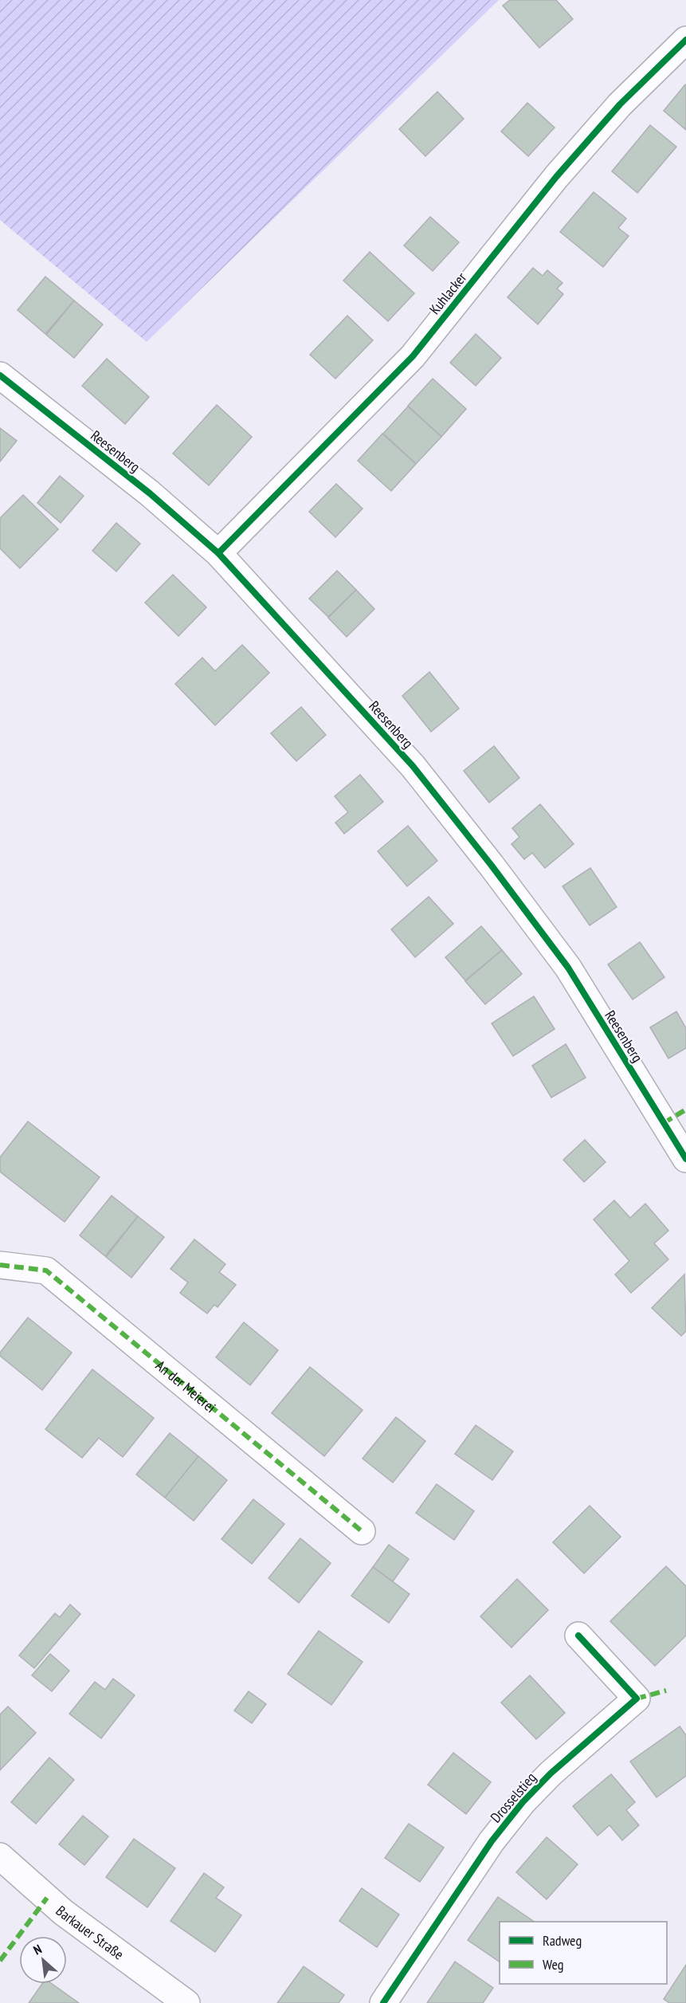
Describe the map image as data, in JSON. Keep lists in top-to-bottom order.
{
  "streets": {
    "street": [
      "Kuhlacker",
      "Reesenberg",
      "An der Meierei",
      "Drosselstieg",
      "Barkauer Straße"
    ]
  },
  "crossings": [
    ["Kuhlacker", "Reesenberg"]
  ],
  "legend": ["Radweg", "Weg"],
  "north": "top left"
}
